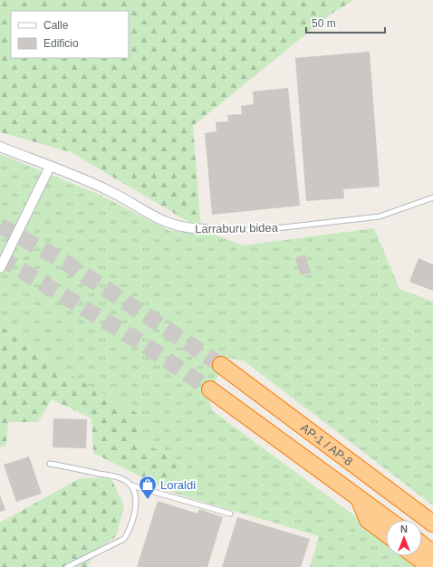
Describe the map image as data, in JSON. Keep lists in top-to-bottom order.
{
  "streets": {
    "highway": ["AP-1 / AP-8"],
    "street": ["Larraburu bidea"]
  },
  "places": {
    "shop": ["Loraldi"]
  },
  "legend": ["Calle", "Edificio"],
  "scale_bar": "50 m",
  "north": "top"
}
